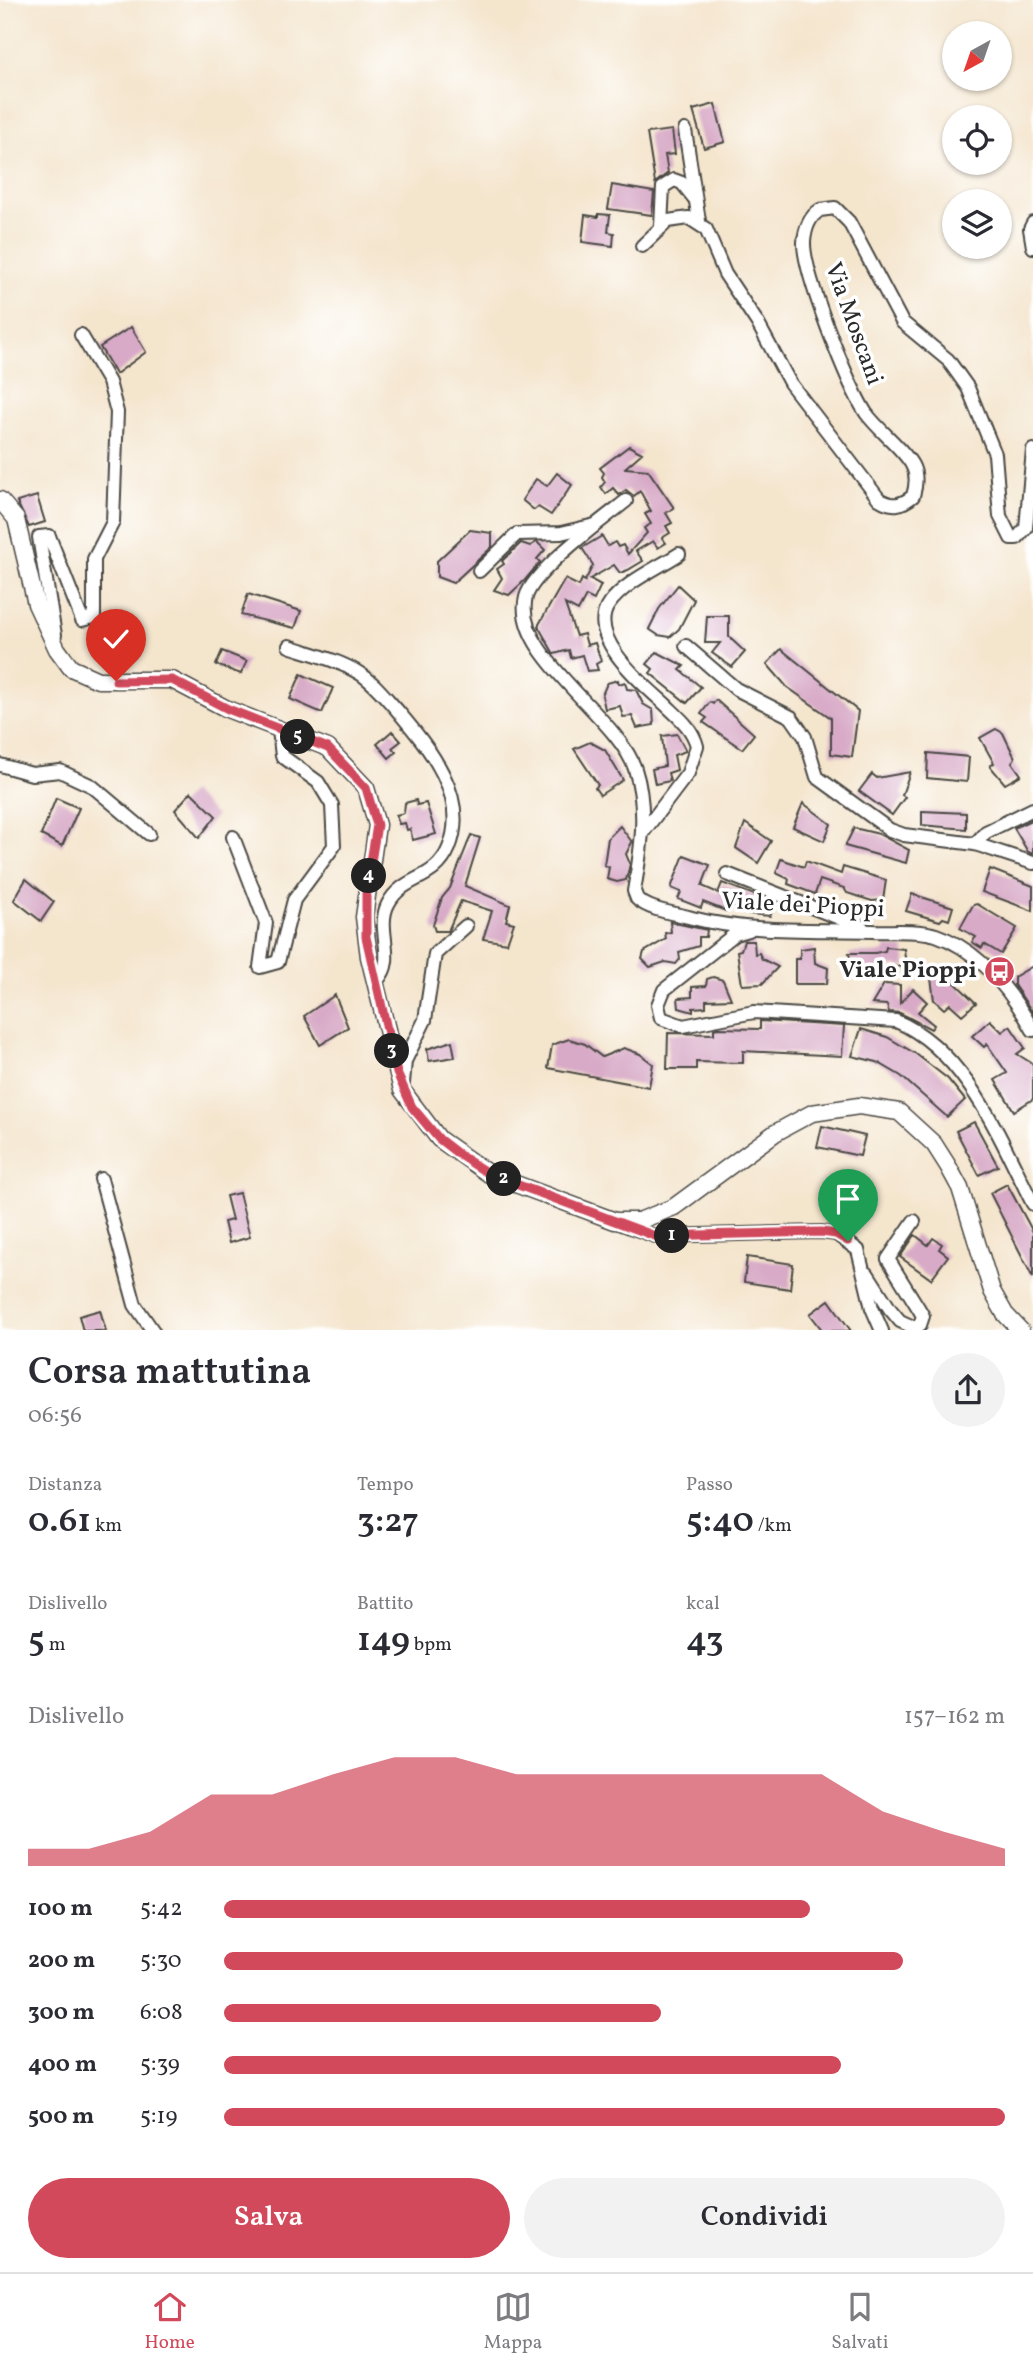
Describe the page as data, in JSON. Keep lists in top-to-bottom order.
{
  "streets": {
    "street": ["Via Moscani", "Viale dei Pioppi"]
  },
  "places": {
    "bus stop": ["Viale Pioppi"]
  },
  "north": "bottom left",
  "page": {
    "pins": [
      "5",
      "4",
      "3",
      "2",
      "1"
    ],
    "heading": ["Corsa mattutina", "06:56"],
    "stats": [
      ["Distanza", "0.61 km"],
      ["Tempo", "3:27"],
      ["Passo", "5:40 /km"],
      ["Dislivello", "5 m"],
      ["Battito", "149 bpm"],
      ["kcal", "43"]
    ],
    "chart": ["Dislivello", "157–162 m"],
    "list": [
      {
        "name": "100 m",
        "note": "5:42"
      },
      {
        "name": "200 m",
        "note": "5:30"
      },
      {
        "name": "300 m",
        "note": "6:08"
      },
      {
        "name": "400 m",
        "note": "5:39"
      },
      {
        "name": "500 m",
        "note": "5:19"
      }
    ],
    "buttons": ["Salva", "Condividi"],
    "tabs": ["Home", "Mappa", "Salvati"]
  }
}
